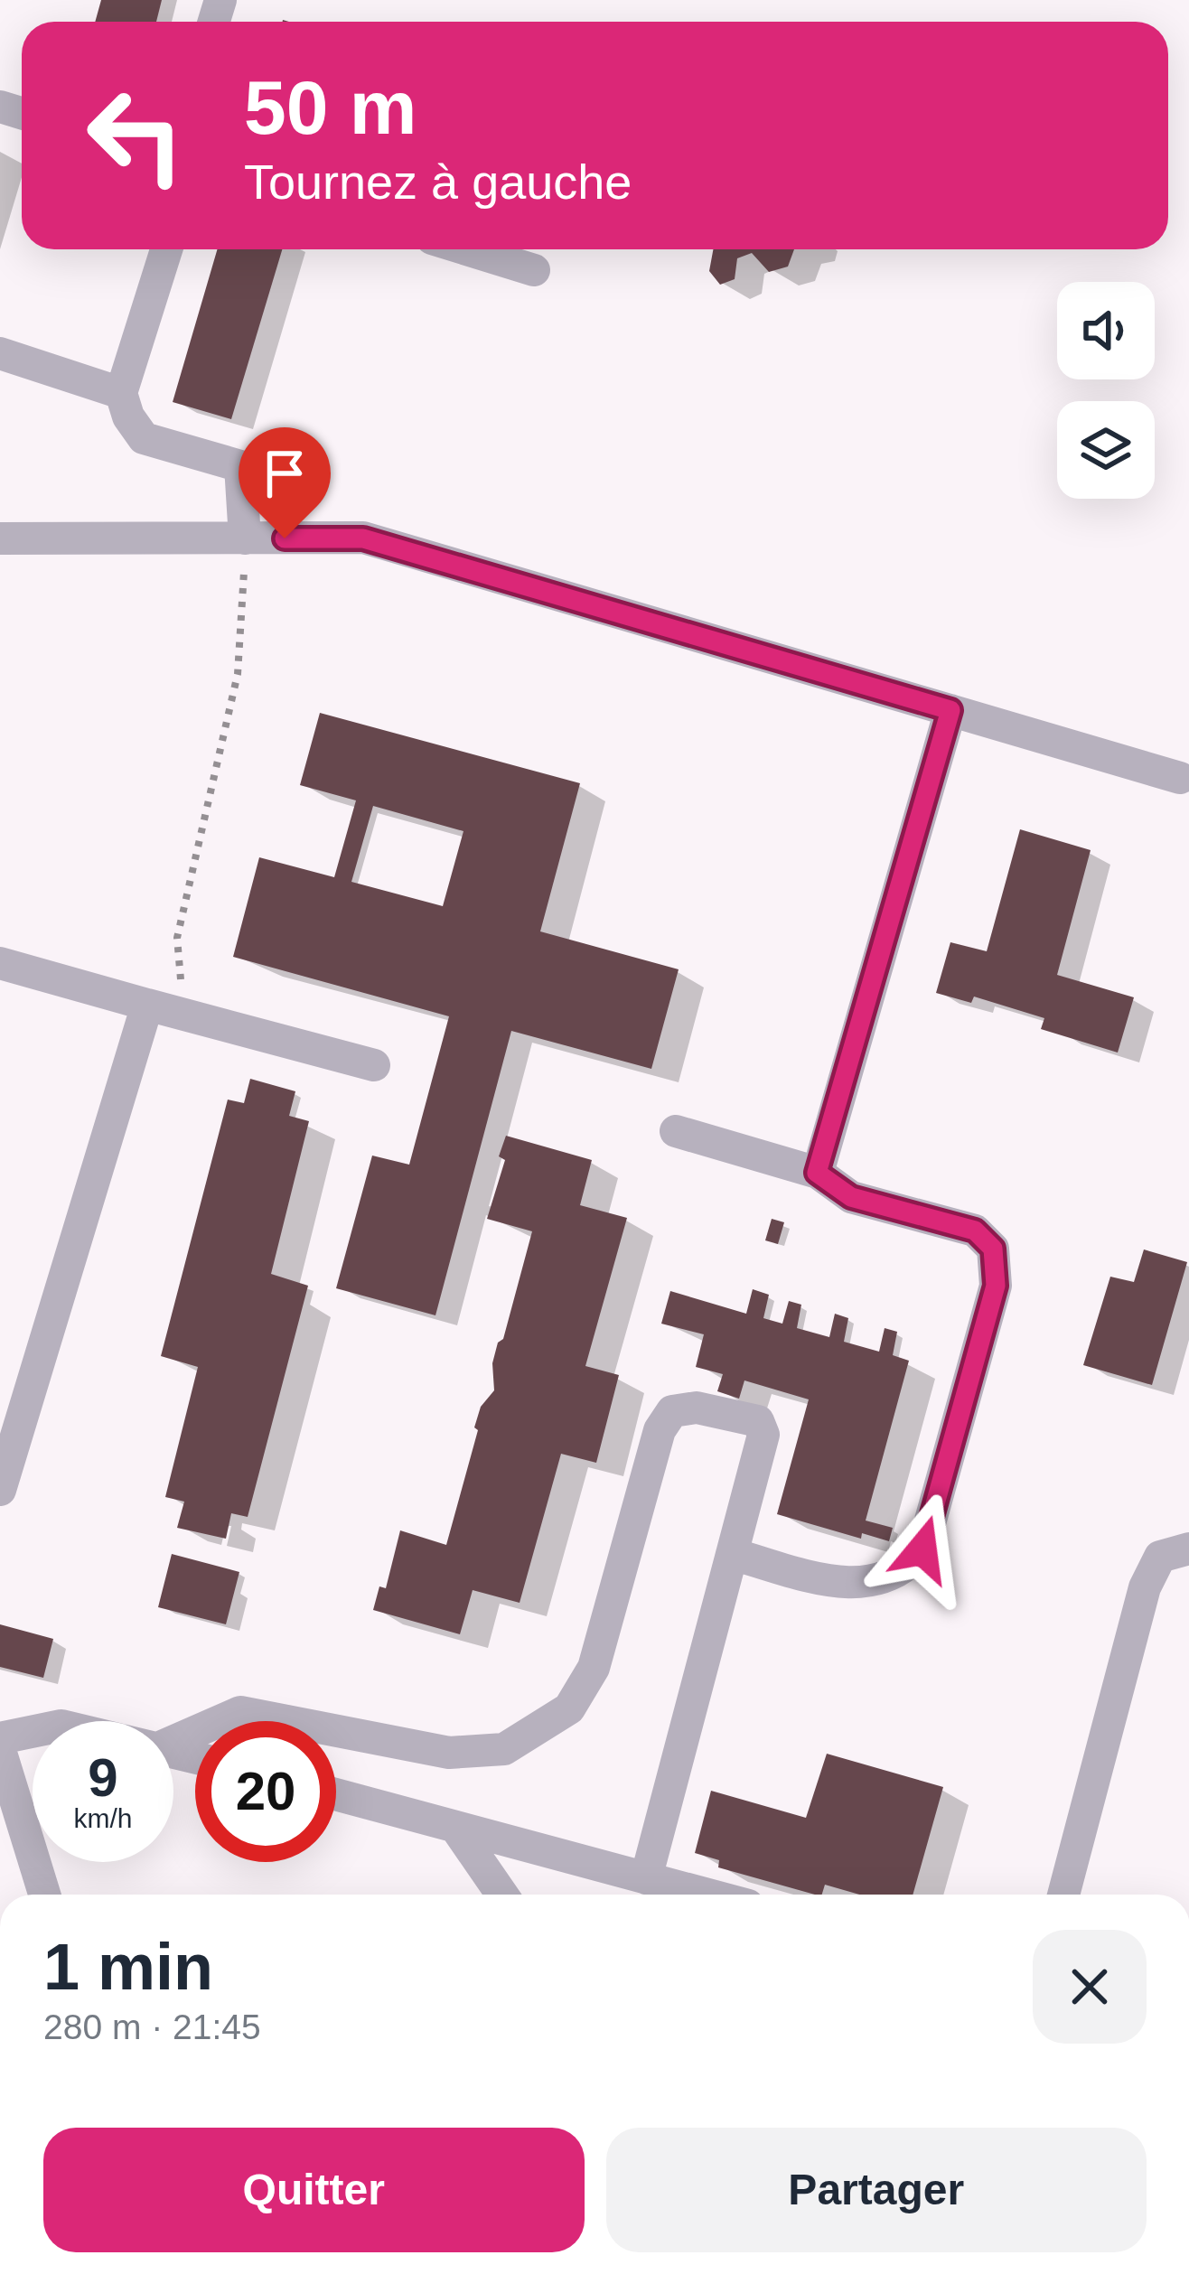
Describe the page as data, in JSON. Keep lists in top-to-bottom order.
{
  "page": {
    "turn": ["50 m", "Tournez à gauche"],
    "speed": "9 km/h",
    "limit": "20",
    "heading": ["1 min", "280 m · 21:45"],
    "buttons": ["Quitter", "Partager"]
  }
}
